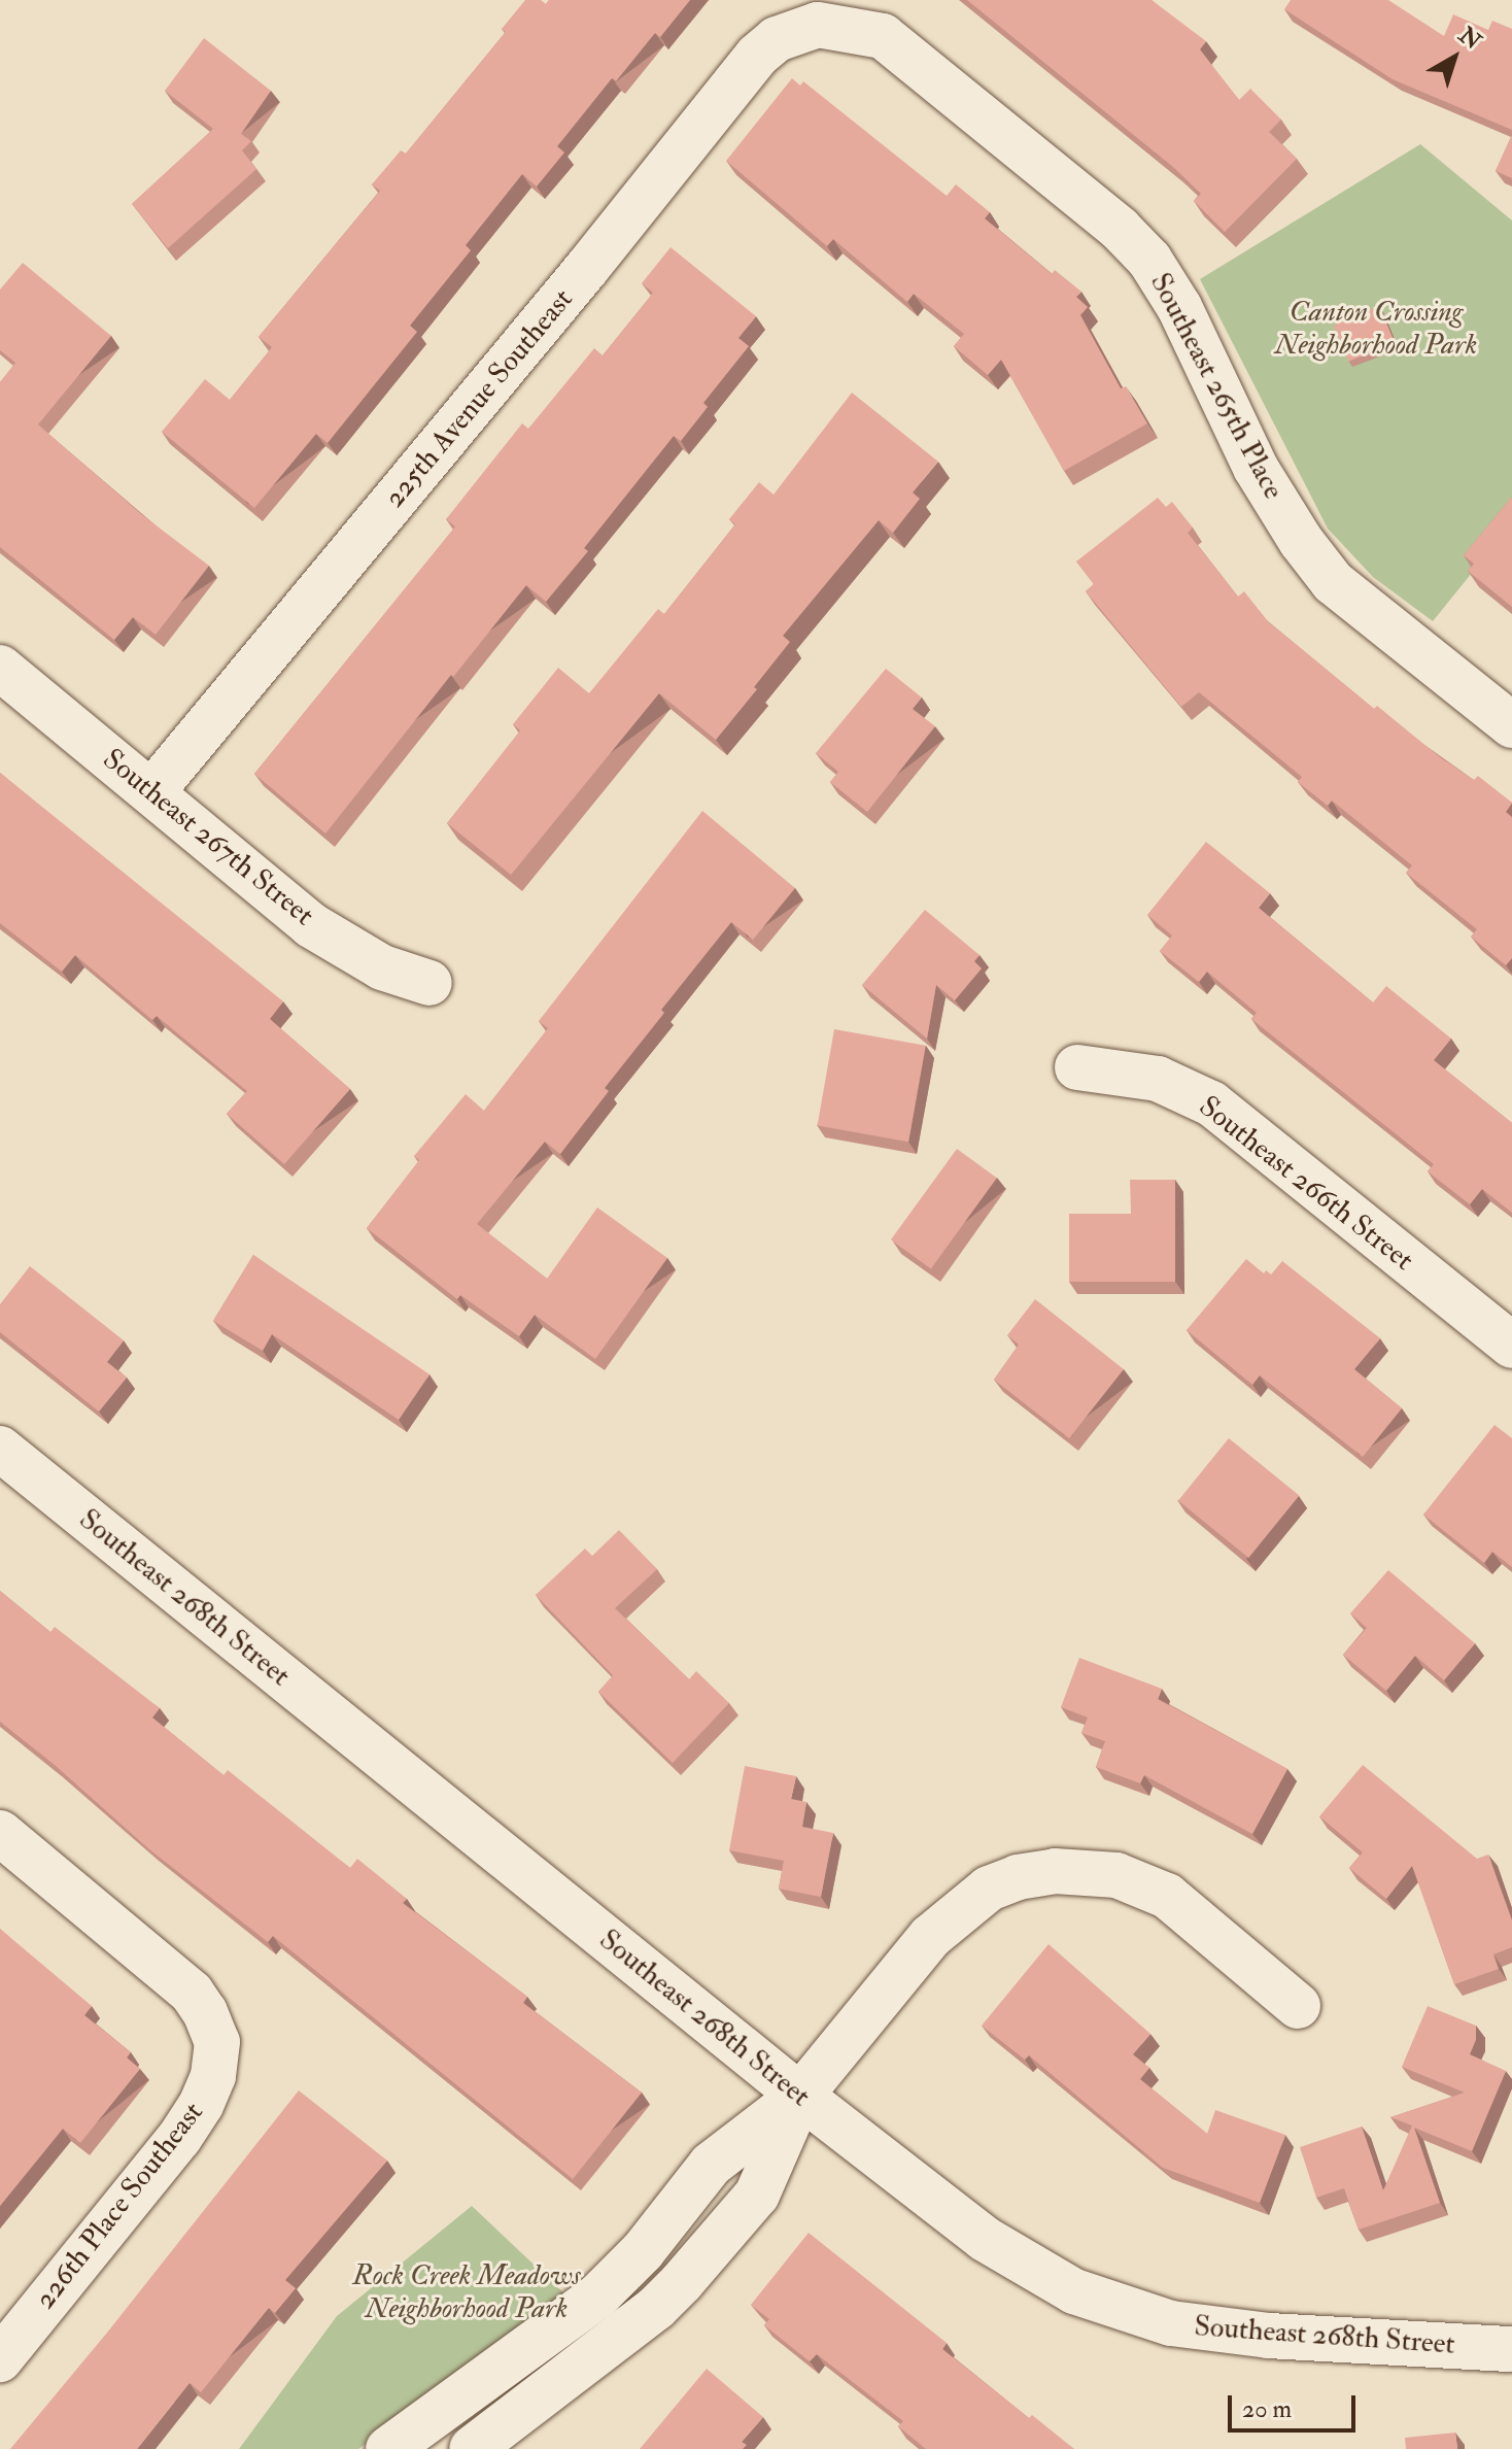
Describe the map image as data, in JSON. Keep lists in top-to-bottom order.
{
  "streets": {
    "street": [
      "Southeast 265th Place",
      "225th Avenue Southeast",
      "Southeast 267th Street",
      "Southeast 266th Street",
      "Southeast 268th Street",
      "226th Place Southeast"
    ]
  },
  "crossings": [
    ["Southeast 265th Place", "225th Avenue Southeast"],
    ["225th Avenue Southeast", "Southeast 267th Street"]
  ],
  "parks": ["Canton Crossing Neighborhood Park", "Rock Creek Meadows Neighborhood Park"],
  "scale_bar": "20 m",
  "north": "top right"
}
